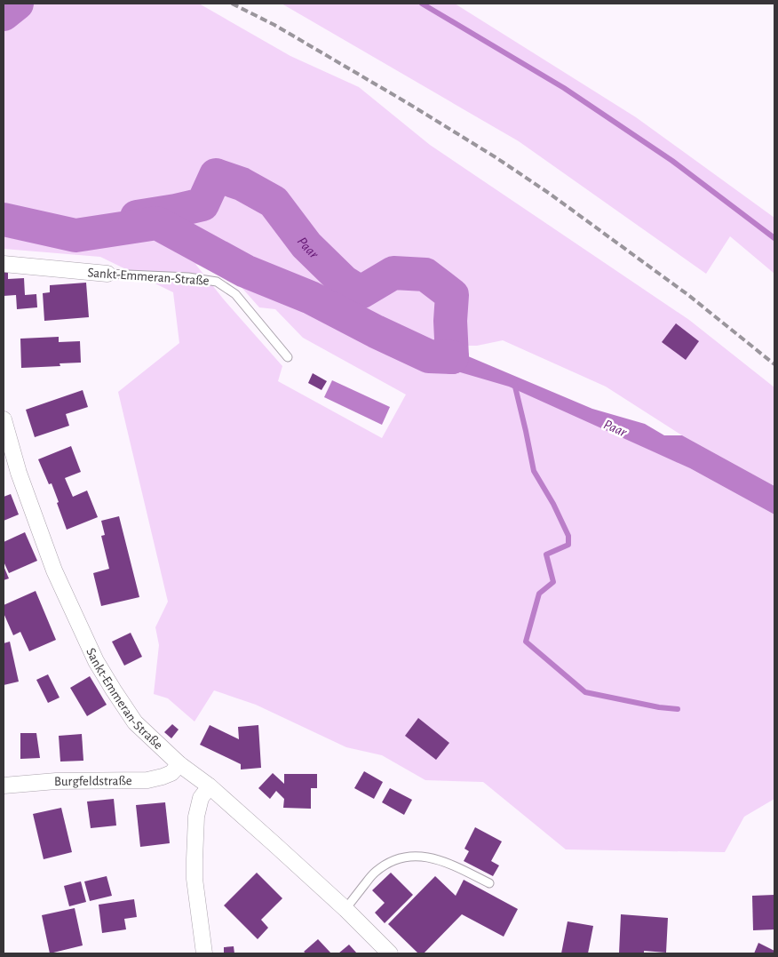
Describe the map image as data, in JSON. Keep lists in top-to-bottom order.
{
  "streets": {
    "street": ["Sankt-Emmeran-Straße", "Burgfeldstraße"]
  },
  "crossings": [
    ["Sankt-Emmeran-Straße", "Burgfeldstraße"]
  ],
  "water": ["Paar"]
}
